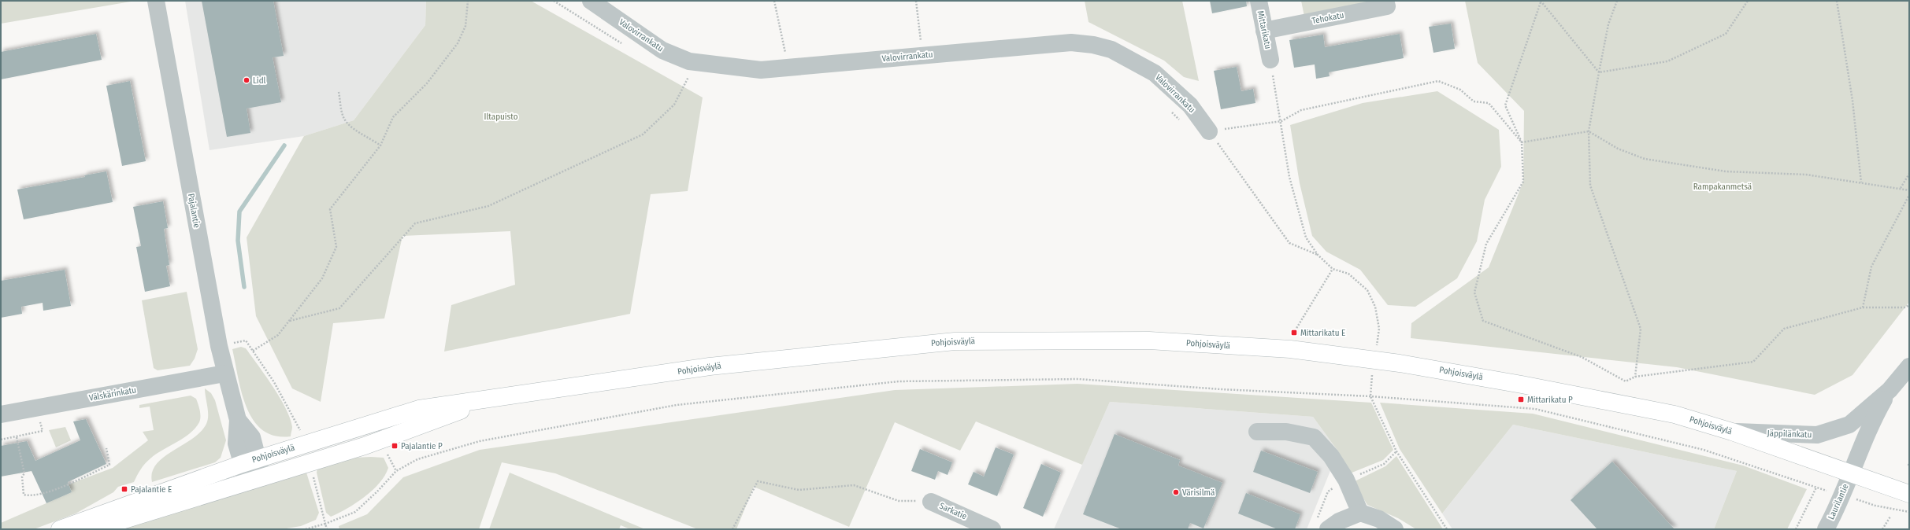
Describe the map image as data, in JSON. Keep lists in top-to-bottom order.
{
  "streets": {
    "main road": ["Pohjoisväylä"],
    "street": [
      "Tehokatu",
      "Mittarikatu",
      "Valovirrankatu",
      "Pajalantie",
      "Välskärinkatu",
      "Jäppilänkatu",
      "Laurilantie",
      "Sarkatie"
    ]
  },
  "crossings": [
    ["Tehokatu", "Mittarikatu"],
    ["Pajalantie", "Pohjoisväylä"],
    ["Pajalantie", "Välskärinkatu"],
    ["Pohjoisväylä", "Jäppilänkatu"],
    ["Pohjoisväylä", "Laurilantie"],
    ["Jäppilänkatu", "Laurilantie"]
  ],
  "parks": ["Iltapuisto", "Rampakanmetsä"],
  "places": {
    "other": ["Lidl", "Värisilmä"],
    "transit": [
      "Mittarikatu E",
      "Mittarikatu P",
      "Pajalantie P",
      "Pajalantie E"
    ]
  }
}
